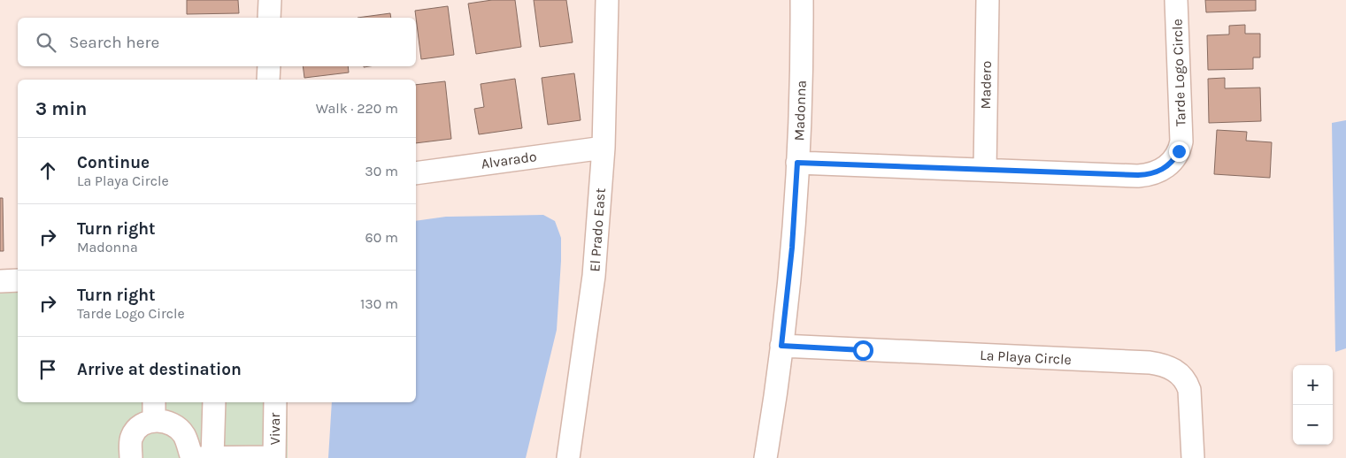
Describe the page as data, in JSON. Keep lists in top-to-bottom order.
{
  "streets": {
    "street": [
      "Tarde Logo Circle",
      "Madero",
      "Madonna",
      "Alvarado",
      "El Prado East",
      "La Playa Circle",
      "Vivar"
    ]
  },
  "crossings": [
    ["Tarde Logo Circle", "Madero"],
    ["Tarde Logo Circle", "Madonna"],
    ["Madonna", "La Playa Circle"],
    ["Alvarado", "El Prado East"]
  ],
  "page": {
    "search": "Search here",
    "heading": ["3 min", "Walk · 220 m"],
    "list": [
      ["Continue", "La Playa Circle", "30 m"],
      ["Turn right", "Madonna", "60 m"],
      ["Turn right", "Tarde Logo Circle", "130 m"],
      "Arrive at destination"
    ],
    "map_buttons": ["+", "−"]
  }
}
